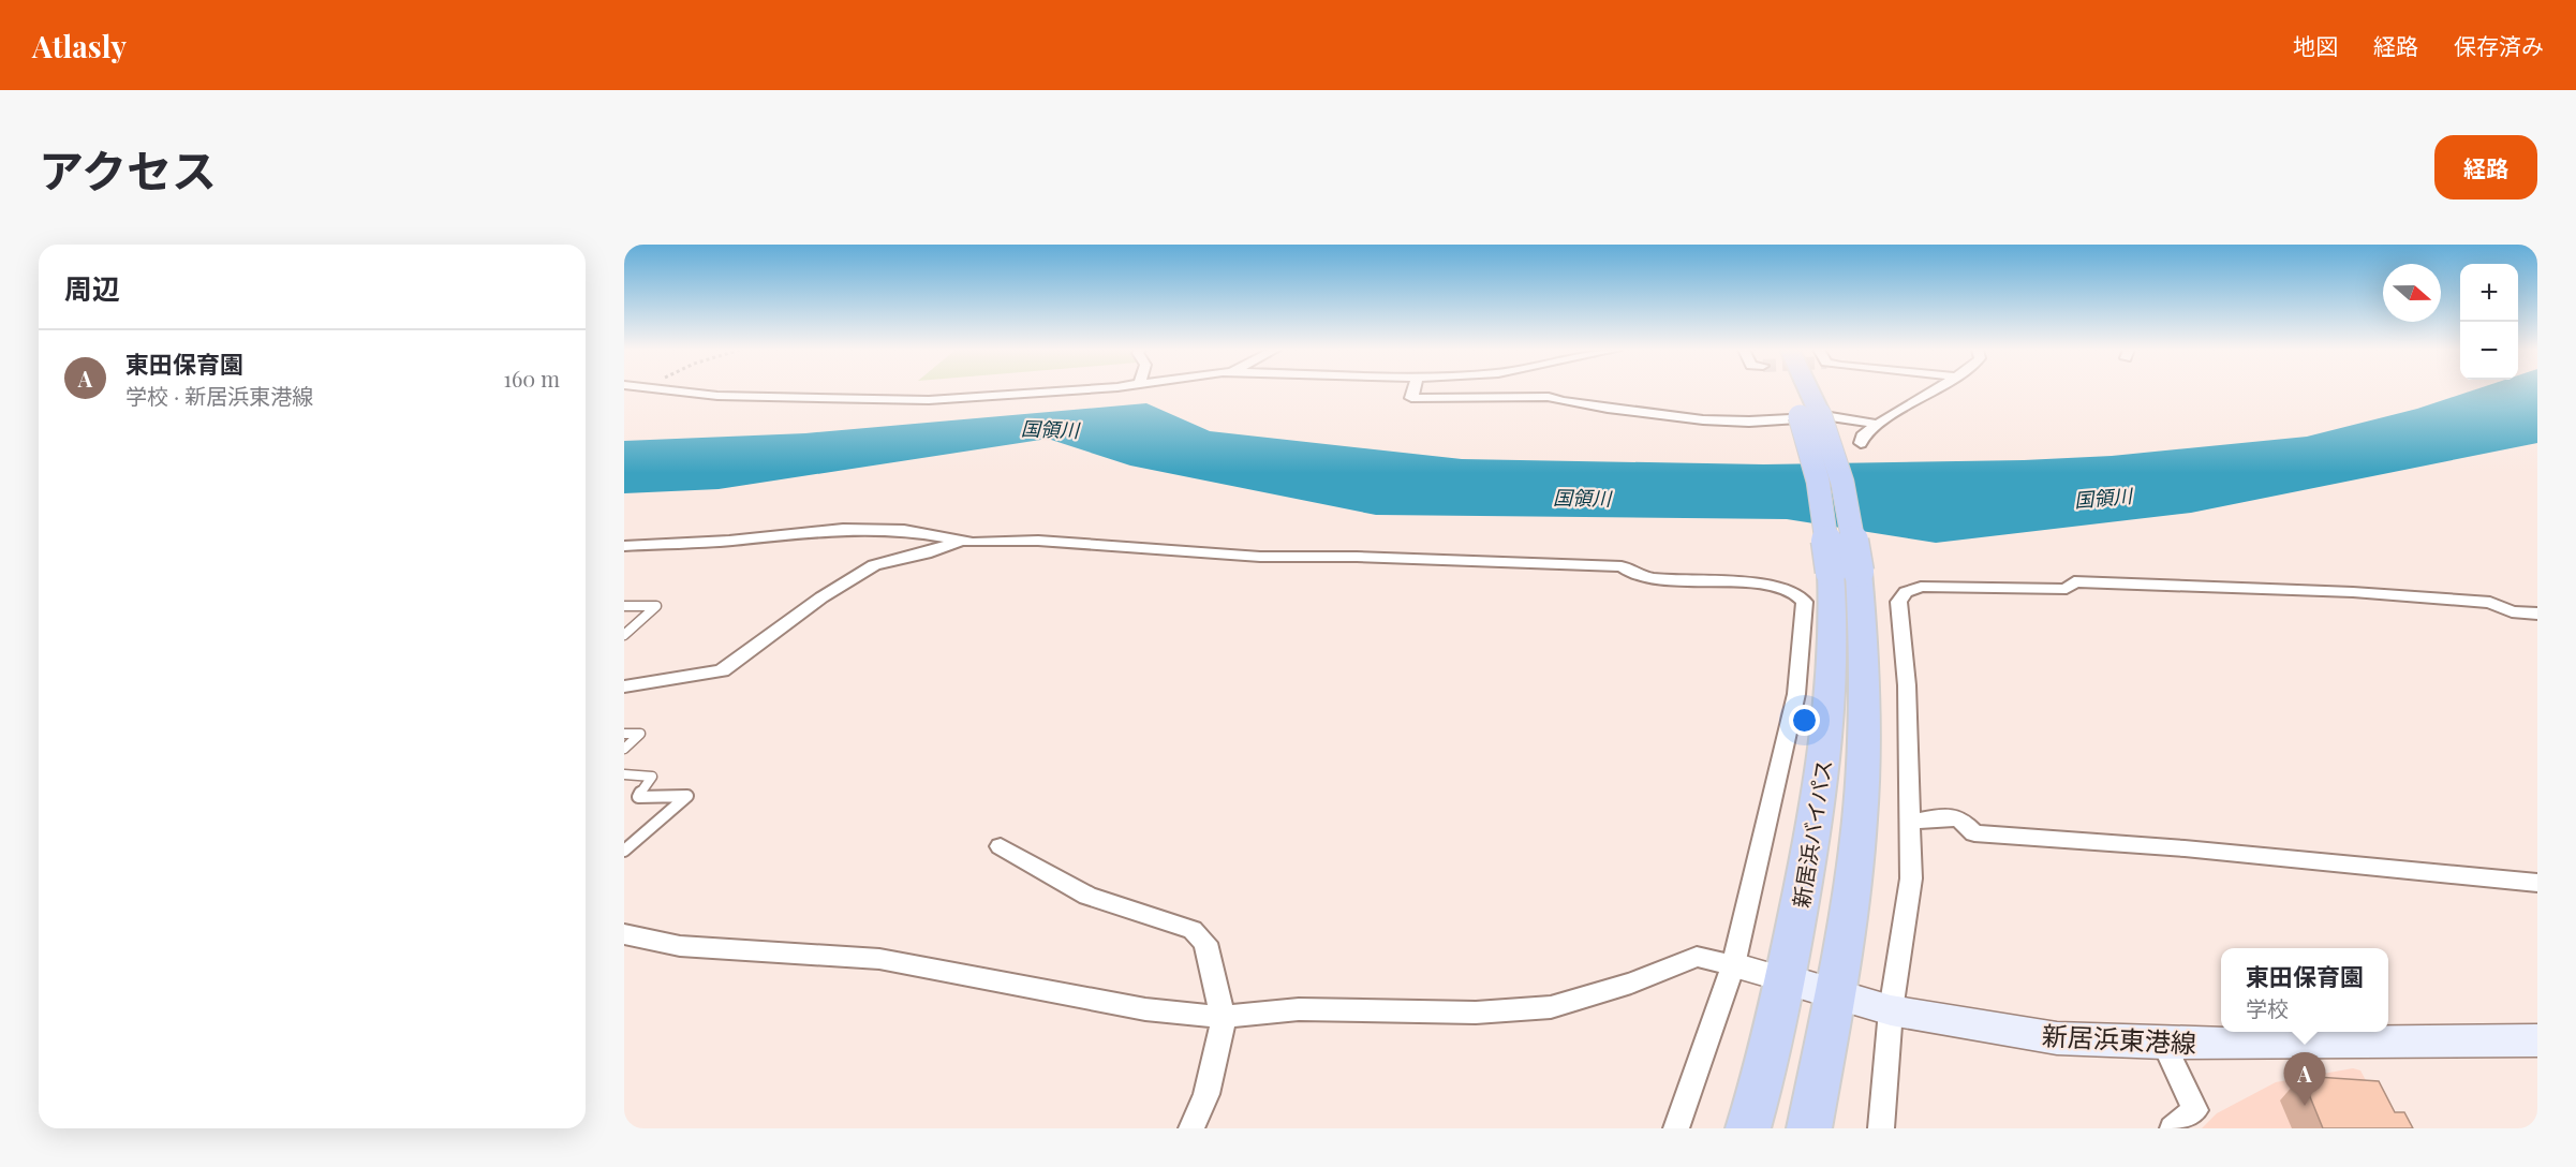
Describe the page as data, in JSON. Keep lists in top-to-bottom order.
{
  "streets": {
    "highway": ["新居浜バイパス"],
    "main road": ["新居浜東港線"]
  },
  "crossings": [
    ["新居浜バイパス", "新居浜東港線"]
  ],
  "water": ["国領川"],
  "north": "right",
  "page": {
    "header": "Atlasly",
    "nav": ["地図", "経路", "保存済み"],
    "title": "アクセス",
    "buttons": "経路",
    "heading": "周辺",
    "map_buttons": ["+", "−"],
    "list": [
      {
        "mark": "A",
        "name": "東田保育園",
        "note": "学校 · 新居浜東港線",
        "value": "160 m"
      }
    ],
    "popup": ["東田保育園", "学校"],
    "pins": "A"
  }
}
